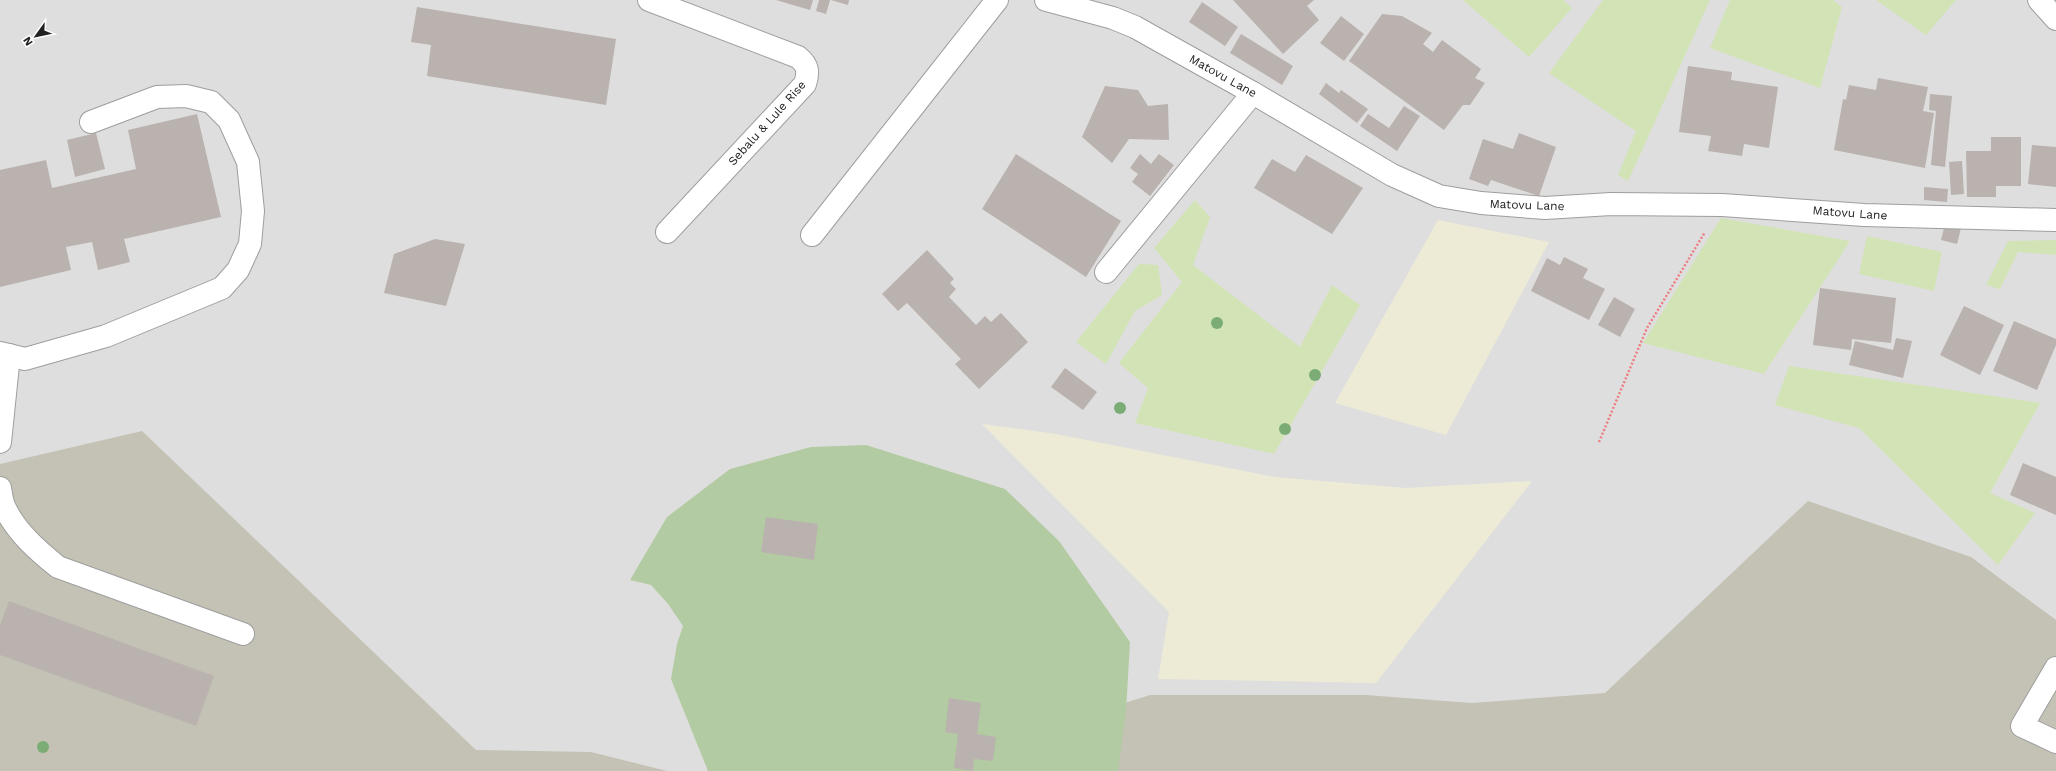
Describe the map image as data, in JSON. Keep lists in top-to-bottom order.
{
  "streets": {
    "street": ["Matovu Lane", "Sebalu & Lule Rise"]
  },
  "north": "bottom left"
}
